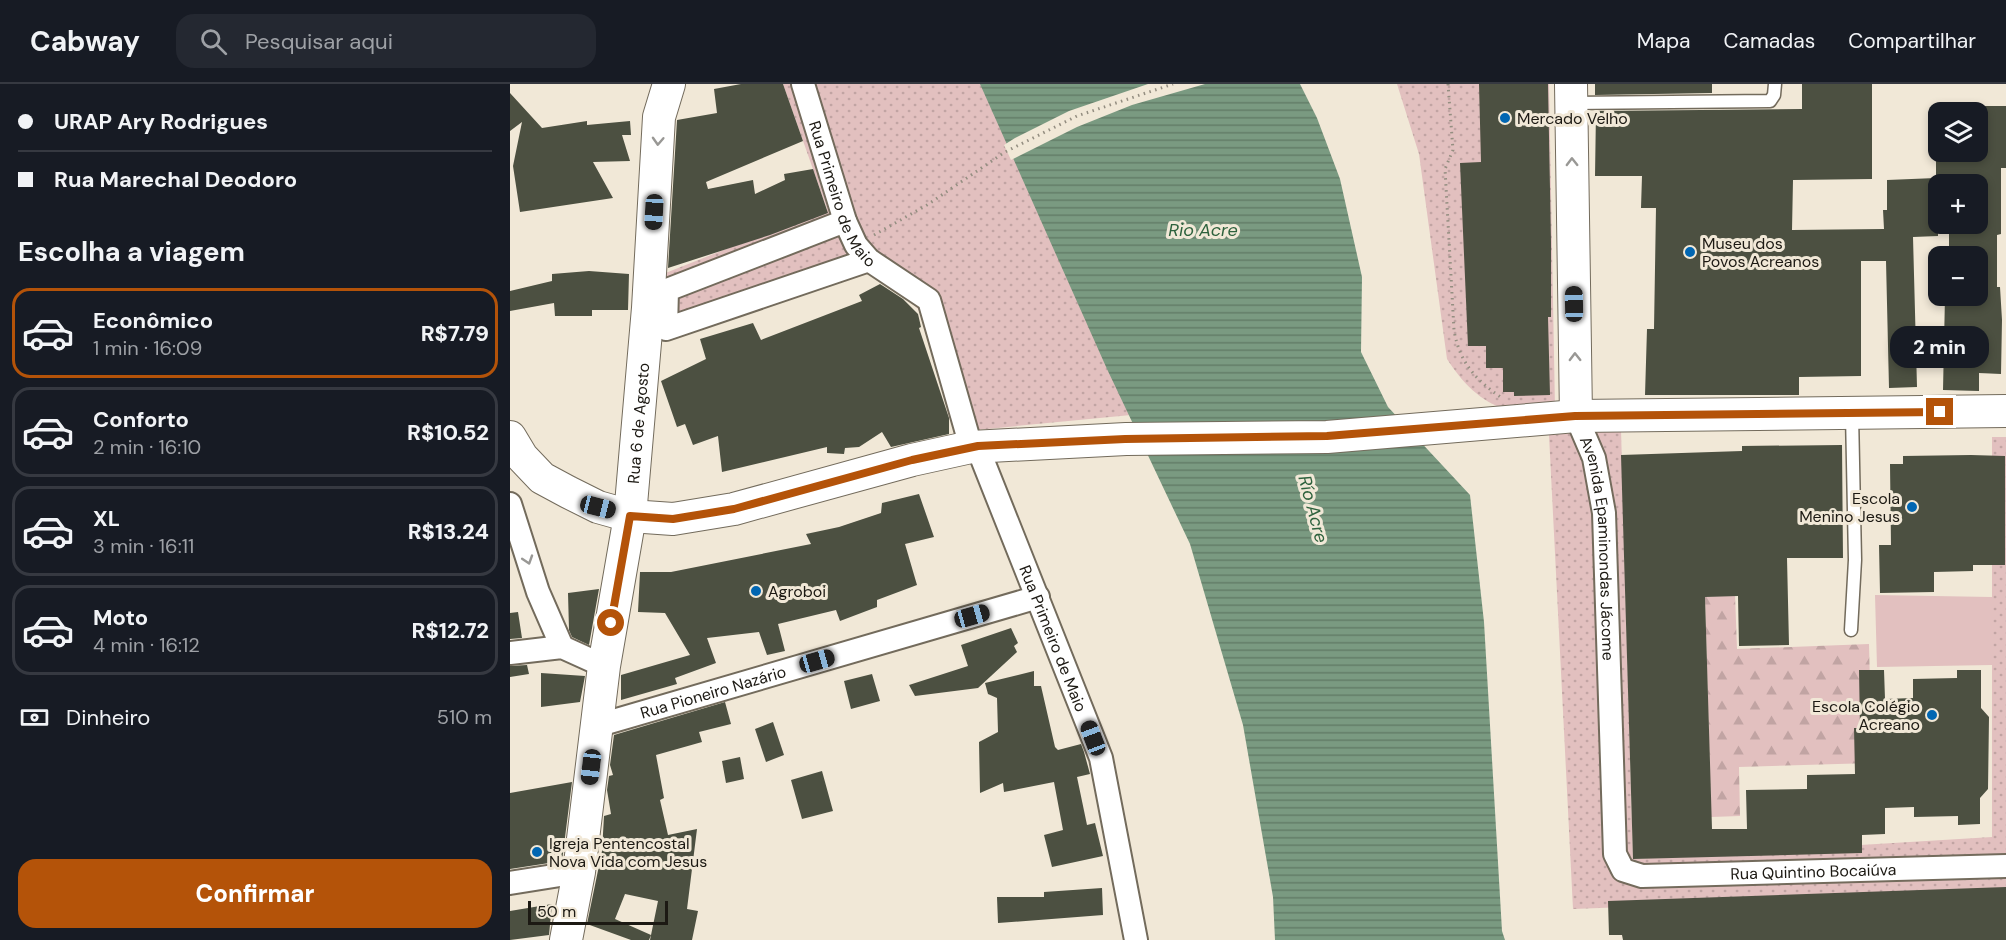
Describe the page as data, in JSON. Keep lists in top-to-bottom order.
{
  "streets": {
    "main road": ["Rua 6 de Agosto", "Avenida Epaminondas Jácome"],
    "street": ["Rua Primeiro de Maio", "Rua Pioneiro Nazário", "Rua Quintino Bocaiúva"]
  },
  "crossings": [
    ["Rua Primeiro de Maio", "Rua Pioneiro Nazário"],
    ["Rua 6 de Agosto", "Rua Pioneiro Nazário"],
    ["Avenida Epaminondas Jácome", "Rua Quintino Bocaiúva"]
  ],
  "one_way": ["Rua 6 de Agosto", "Avenida Epaminondas Jácome"],
  "water": ["Rio Acre", "Río Acre"],
  "places": [
    "Mercado Velho",
    "Museu dos Povos Acreanos",
    "Escola Menino Jesus",
    "Agroboi",
    "Escola Colégio Acreano",
    "Igreja Pentencostal Nova Vida com Jesus"
  ],
  "scale_bar": "50 m",
  "page": {
    "header": "Cabway",
    "search": "Pesquisar aqui",
    "nav": ["Mapa", "Camadas", "Compartilhar"],
    "banner": ["URAP Ary Rodrigues", "Rua Marechal Deodoro"],
    "map_buttons": ["+", "−"],
    "heading": "Escolha a viagem",
    "list": [
      {
        "name": "Econômico",
        "note": "1 min · 16:09",
        "value": "R$7.79"
      },
      {
        "name": "Conforto",
        "note": "2 min · 16:10",
        "value": "R$10.52"
      },
      {
        "name": "XL",
        "note": "3 min · 16:11",
        "value": "R$13.24"
      },
      {
        "name": "Moto",
        "note": "4 min · 16:12",
        "value": "R$12.72"
      }
    ],
    "bubble": "2 min",
    "pay": ["Dinheiro", "510 m"],
    "buttons": "Confirmar",
    "scale": "50 m"
  }
}
